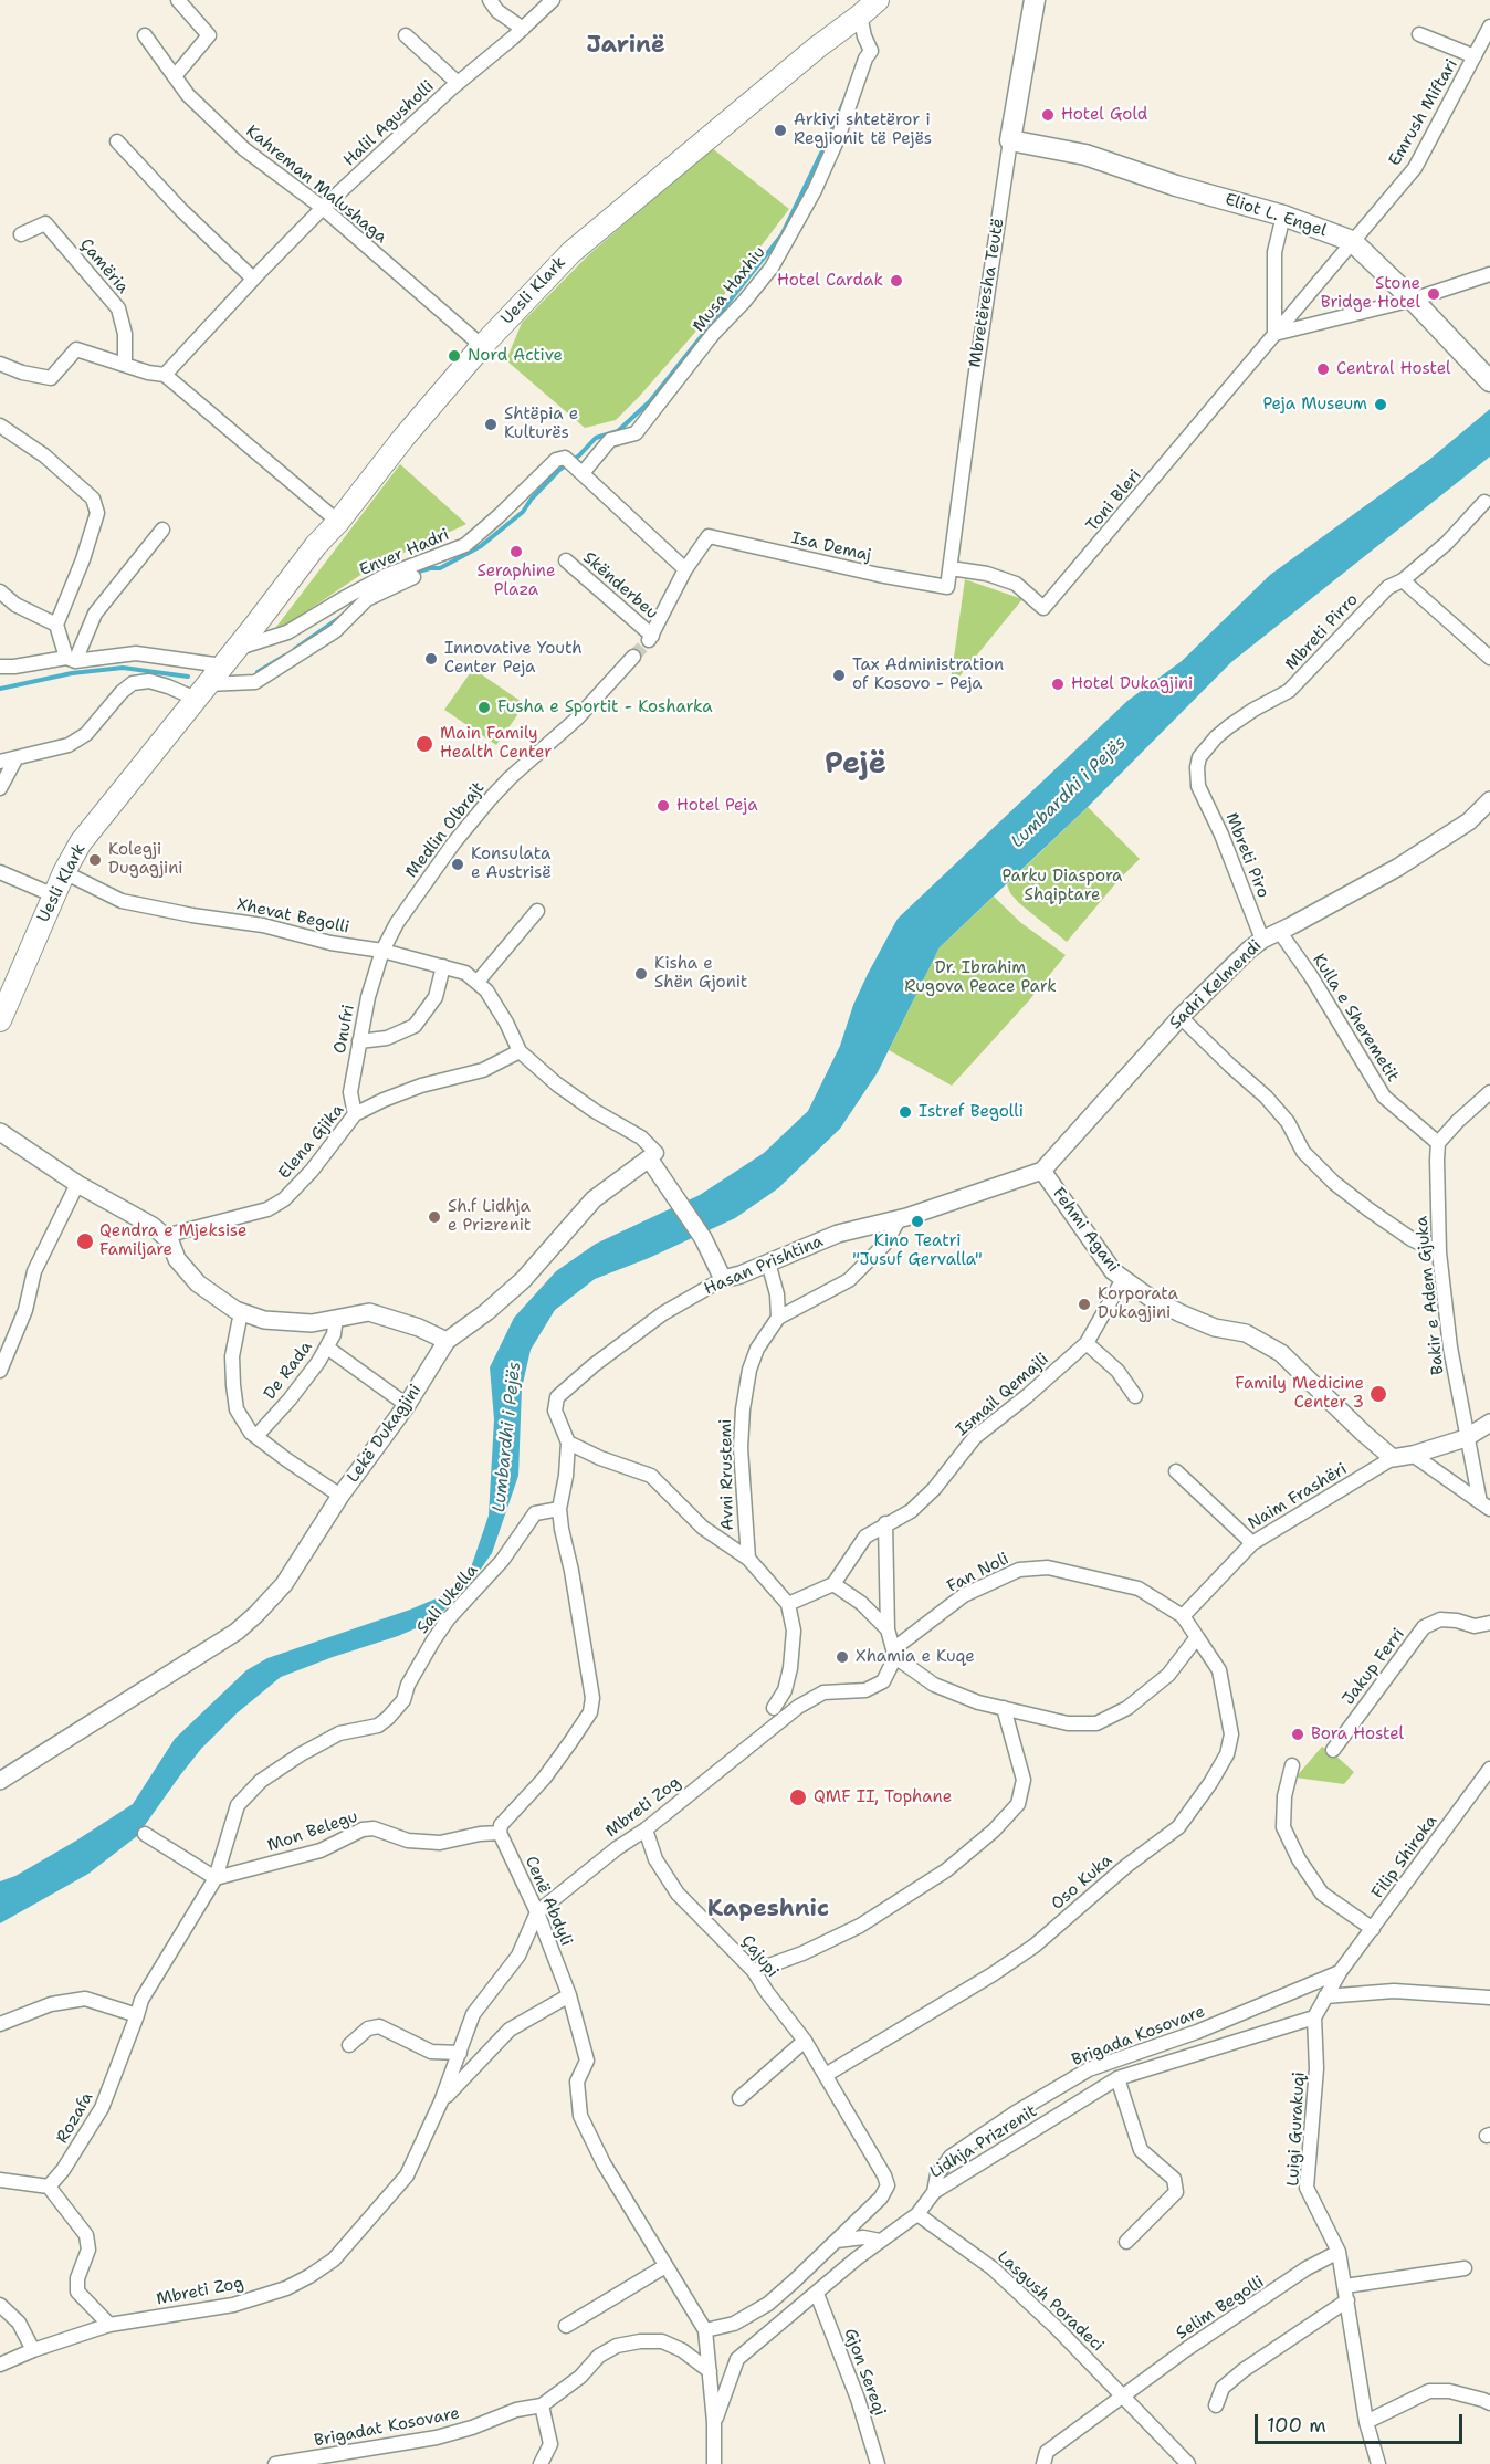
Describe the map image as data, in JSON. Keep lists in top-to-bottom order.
{
  "streets": {
    "main road": ["Eliot L. Engel", "Uesli Klark", "Mbretëresha Teutë"],
    "street": [
      "Emrush Miftari",
      "Halil Agusholli",
      "Kahreman Malushaga",
      "Çamëria",
      "Musa Haxhiu",
      "Toni Bleri",
      "Isa Demaj",
      "Enver Hadri",
      "Skënderbeu",
      "Mbreti Pirro",
      "Medlin Olbrajt",
      "Mbreti Piro",
      "Xhevat Begolli",
      "Sadri Kelmendi",
      "Kulla e Sheremetit",
      "Onufri",
      "Elena Gjika",
      "Fehmi Agani",
      "Hasan Prishtina",
      "Bakir e Adem Gjuka",
      "De Rada",
      "Ismail Qemajli",
      "Lekë Dukagjini",
      "Avni Rrustemi",
      "Naim Frashëri",
      "Fan Noli",
      "Sali Ukella",
      "Jakup Ferri",
      "Mbreti Zog",
      "Mon Belegu",
      "Filip Shiroka",
      "Oso Kuka",
      "Cenë Abdyli",
      "Çajupi",
      "Brigada Kosovare",
      "Rozafa",
      "Luigi Gurakuqi",
      "Lidhja Prizrenit",
      "Lasgush Poradeci",
      "Selim Begolli",
      "Gjon Sereqi",
      "Brigadat Kosovare"
    ]
  },
  "crossings": [
    ["Emrush Miftari", "Eliot L. Engel"],
    ["Emrush Miftari", "Toni Bleri"],
    ["Halil Agusholli", "Kahreman Malushaga"],
    ["Kahreman Malushaga", "Uesli Klark"],
    ["Eliot L. Engel", "Mbretëresha Teutë"],
    ["Eliot L. Engel", "Toni Bleri"],
    ["Musa Haxhiu", "Uesli Klark"],
    ["Musa Haxhiu", "Enver Hadri"],
    ["Uesli Klark", "Enver Hadri"],
    ["Uesli Klark", "Xhevat Begolli"],
    ["Mbretëresha Teutë", "Toni Bleri"],
    ["Mbretëresha Teutë", "Isa Demaj"],
    ["Isa Demaj", "Skënderbeu"],
    ["Mbreti Pirro", "Mbreti Piro"],
    ["Medlin Olbrajt", "Xhevat Begolli"],
    ["Medlin Olbrajt", "Onufri"],
    ["Mbreti Piro", "Sadri Kelmendi"],
    ["Xhevat Begolli", "Onufri"],
    ["Xhevat Begolli", "Elena Gjika"],
    ["Xhevat Begolli", "Lekë Dukagjini"],
    ["Sadri Kelmendi", "Kulla e Sheremetit"],
    ["Sadri Kelmendi", "Fehmi Agani"],
    ["Sadri Kelmendi", "Hasan Prishtina"],
    ["Kulla e Sheremetit", "Bakir e Adem Gjuka"],
    ["Onufri", "Elena Gjika"],
    ["Fehmi Agani", "Hasan Prishtina"],
    ["Fehmi Agani", "Ismail Qemajli"],
    ["Fehmi Agani", "Naim Frashëri"],
    ["Hasan Prishtina", "Avni Rrustemi"],
    ["Naim Frashëri", "Fan Noli"],
    ["Fan Noli", "Mbreti Zog"],
    ["Sali Ukella", "Mon Belegu"],
    ["Sali Ukella", "Rozafa"],
    ["Mbreti Zog", "Cenë Abdyli"],
    ["Mbreti Zog", "Çajupi"],
    ["Mon Belegu", "Cenë Abdyli"],
    ["Mon Belegu", "Rozafa"],
    ["Filip Shiroka", "Brigada Kosovare"],
    ["Oso Kuka", "Çajupi"],
    ["Cenë Abdyli", "Çajupi"],
    ["Cenë Abdyli", "Lidhja Prizrenit"],
    ["Cenë Abdyli", "Brigadat Kosovare"],
    ["Brigada Kosovare", "Lidhja Prizrenit"],
    ["Luigi Gurakuqi", "Lidhja Prizrenit"],
    ["Luigi Gurakuqi", "Selim Begolli"],
    ["Lidhja Prizrenit", "Lasgush Poradeci"],
    ["Lidhja Prizrenit", "Gjon Sereqi"],
    ["Lidhja Prizrenit", "Brigadat Kosovare"],
    ["Lasgush Poradeci", "Selim Begolli"]
  ],
  "districts": ["Jarinë", "Pejë", "Kapeshnic"],
  "water": ["Lumbardhi i Pejës"],
  "parks": ["Parku Diaspora Shqiptare", "Dr. Ibrahim Rugova Peace Park"],
  "places": [
    "Hotel Gold",
    "Arkivi shtetëror i Regjionit të Pejës",
    "Hotel Cardak",
    "Stone Bridge Hotel",
    "Nord Active",
    "Central Hostel",
    "Peja Museum",
    "Shtëpia e Kulturës",
    "Seraphine Plaza",
    "Innovative Youth Center Peja",
    "Tax Administration of Kosovo - Peja",
    "Hotel Dukagjini",
    "Fusha e Sportit - Kosharka",
    "Main Family Health Center",
    "Hotel Peja",
    "Kolegji Dugagjini",
    "Konsulata e Austrisë",
    "Kisha e Shën Gjonit",
    "Istref Begolli",
    "Sh.f Lidhja e Prizrenit",
    "Kino Teatri \"Jusuf Gervalla\"",
    "Qendra e Mjeksise Familjare",
    "Korporata Dukagjini",
    "Family Medicine Center 3",
    "Xhamia e Kuqe",
    "Bora Hostel",
    "QMF II, Tophane"
  ],
  "scale_bar": "100 m"
}
